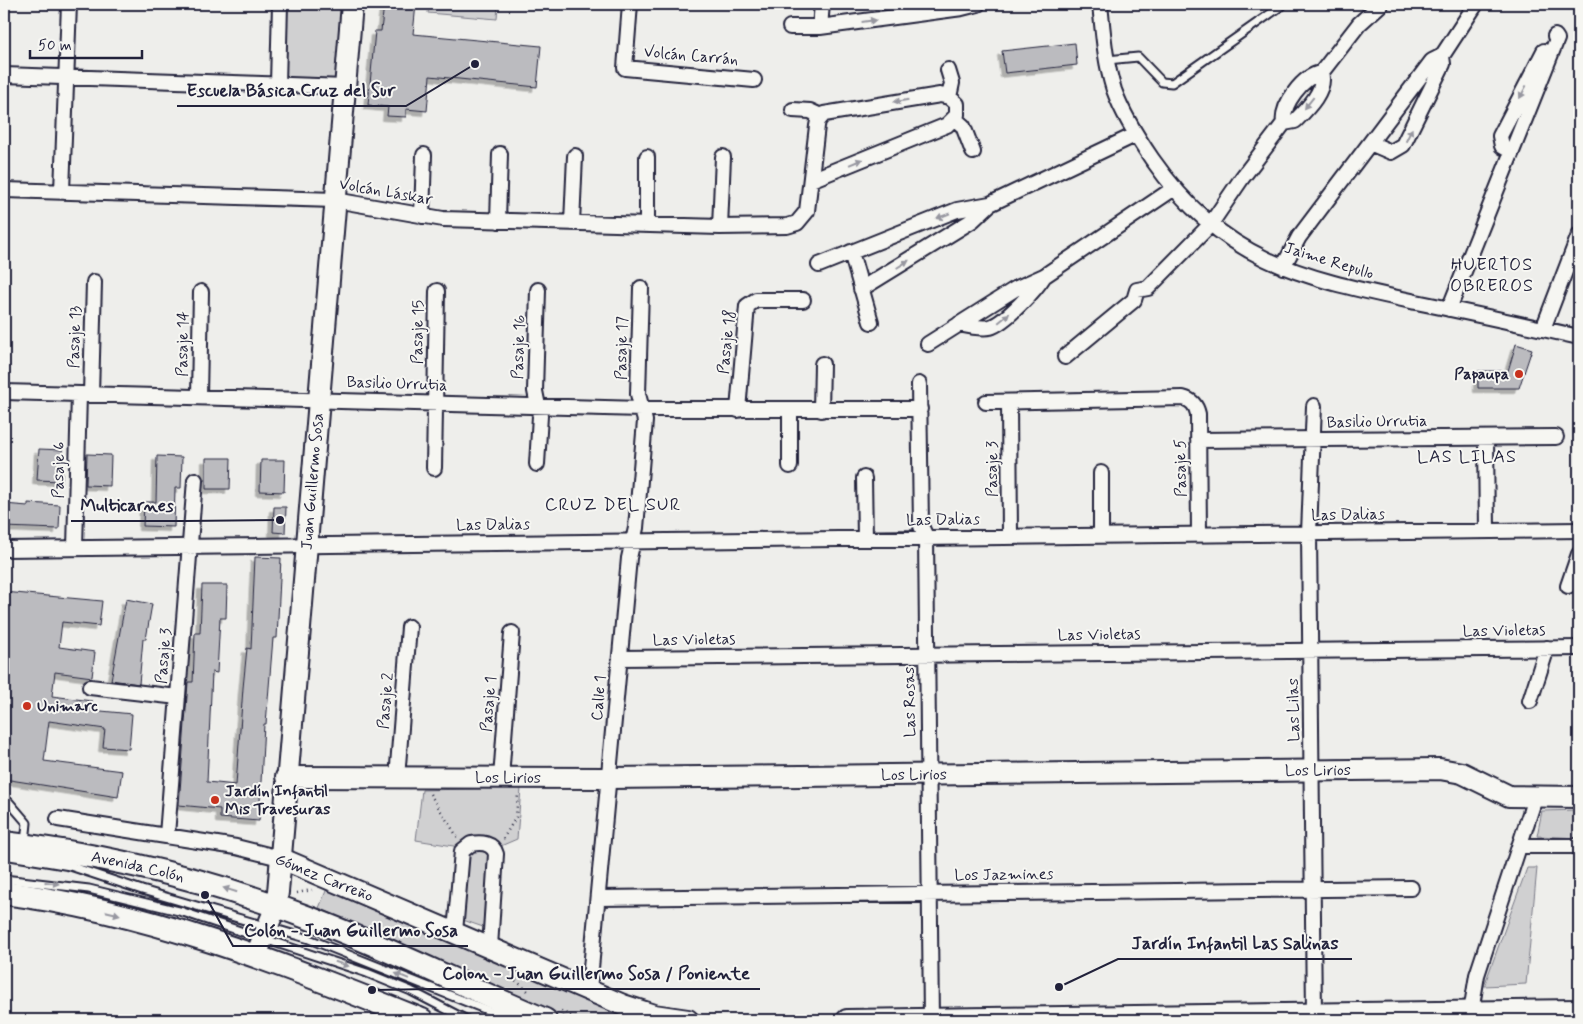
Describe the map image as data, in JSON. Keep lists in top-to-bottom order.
{
  "streets": {
    "main road": ["Avenida Colón"],
    "street": [
      "Volcán Carrán",
      "Volcán Láskar",
      "Jaime Repullo",
      "Pasaje 15",
      "Pasaje 13",
      "Pasaje 18",
      "Pasaje 14",
      "Pasaje 16",
      "Pasaje 17",
      "Basilio Urrutia",
      "Pasaje 5",
      "Pasaje 3",
      "Pasaje 6",
      "Juan Guillermo Sosa",
      "Las Dalias",
      "Las Violetas",
      "Calle 1",
      "Pasaje 2",
      "Las Rosas",
      "Pasaje 1",
      "Las Lilas",
      "Los Lirios",
      "Los Jazmines",
      "Gómez Carreño"
    ]
  },
  "crossings": [
    ["Volcán Láskar", "Juan Guillermo Sosa"],
    ["Pasaje 15", "Basilio Urrutia"],
    ["Pasaje 13", "Basilio Urrutia"],
    ["Pasaje 13", "Pasaje 6"],
    ["Pasaje 18", "Basilio Urrutia"],
    ["Pasaje 14", "Basilio Urrutia"],
    ["Pasaje 16", "Basilio Urrutia"],
    ["Pasaje 17", "Basilio Urrutia"],
    ["Pasaje 17", "Calle 1"],
    ["Basilio Urrutia", "Pasaje 5"],
    ["Basilio Urrutia", "Pasaje 6"],
    ["Basilio Urrutia", "Juan Guillermo Sosa"],
    ["Basilio Urrutia", "Calle 1"],
    ["Basilio Urrutia", "Las Rosas"],
    ["Basilio Urrutia", "Las Lilas"],
    ["Pasaje 5", "Pasaje 3"],
    ["Pasaje 5", "Las Dalias"],
    ["Pasaje 3", "Las Dalias"],
    ["Pasaje 3", "Gómez Carreño"],
    ["Pasaje 6", "Las Dalias"],
    ["Juan Guillermo Sosa", "Las Dalias"],
    ["Juan Guillermo Sosa", "Los Lirios"],
    ["Juan Guillermo Sosa", "Avenida Colón"],
    ["Juan Guillermo Sosa", "Gómez Carreño"],
    ["Las Dalias", "Calle 1"],
    ["Las Dalias", "Las Rosas"],
    ["Las Dalias", "Las Lilas"],
    ["Las Violetas", "Calle 1"],
    ["Las Violetas", "Las Rosas"],
    ["Las Violetas", "Las Lilas"],
    ["Calle 1", "Los Lirios"],
    ["Calle 1", "Los Jazmines"],
    ["Calle 1", "Gómez Carreño"],
    ["Pasaje 2", "Los Lirios"],
    ["Las Rosas", "Los Lirios"],
    ["Las Rosas", "Los Jazmines"],
    ["Pasaje 1", "Los Lirios"],
    ["Las Lilas", "Los Lirios"],
    ["Las Lilas", "Los Jazmines"]
  ],
  "districts": ["HUERTOS OBREROS", "LAS LILAS", "CRUZ DEL SUR"],
  "places": [
    "Escuela Básica Cruz del Sur",
    "Papaupa",
    "Multicarnes",
    "Unimarc",
    "Jardín Infantil Mis Travesuras",
    "Colón - Juan Guillermo Sosa",
    "Jardín Infantil Las Salinas",
    "Colon - Juan Guillermo Sosa / Poniente"
  ],
  "scale_bar": "50 m"
}
